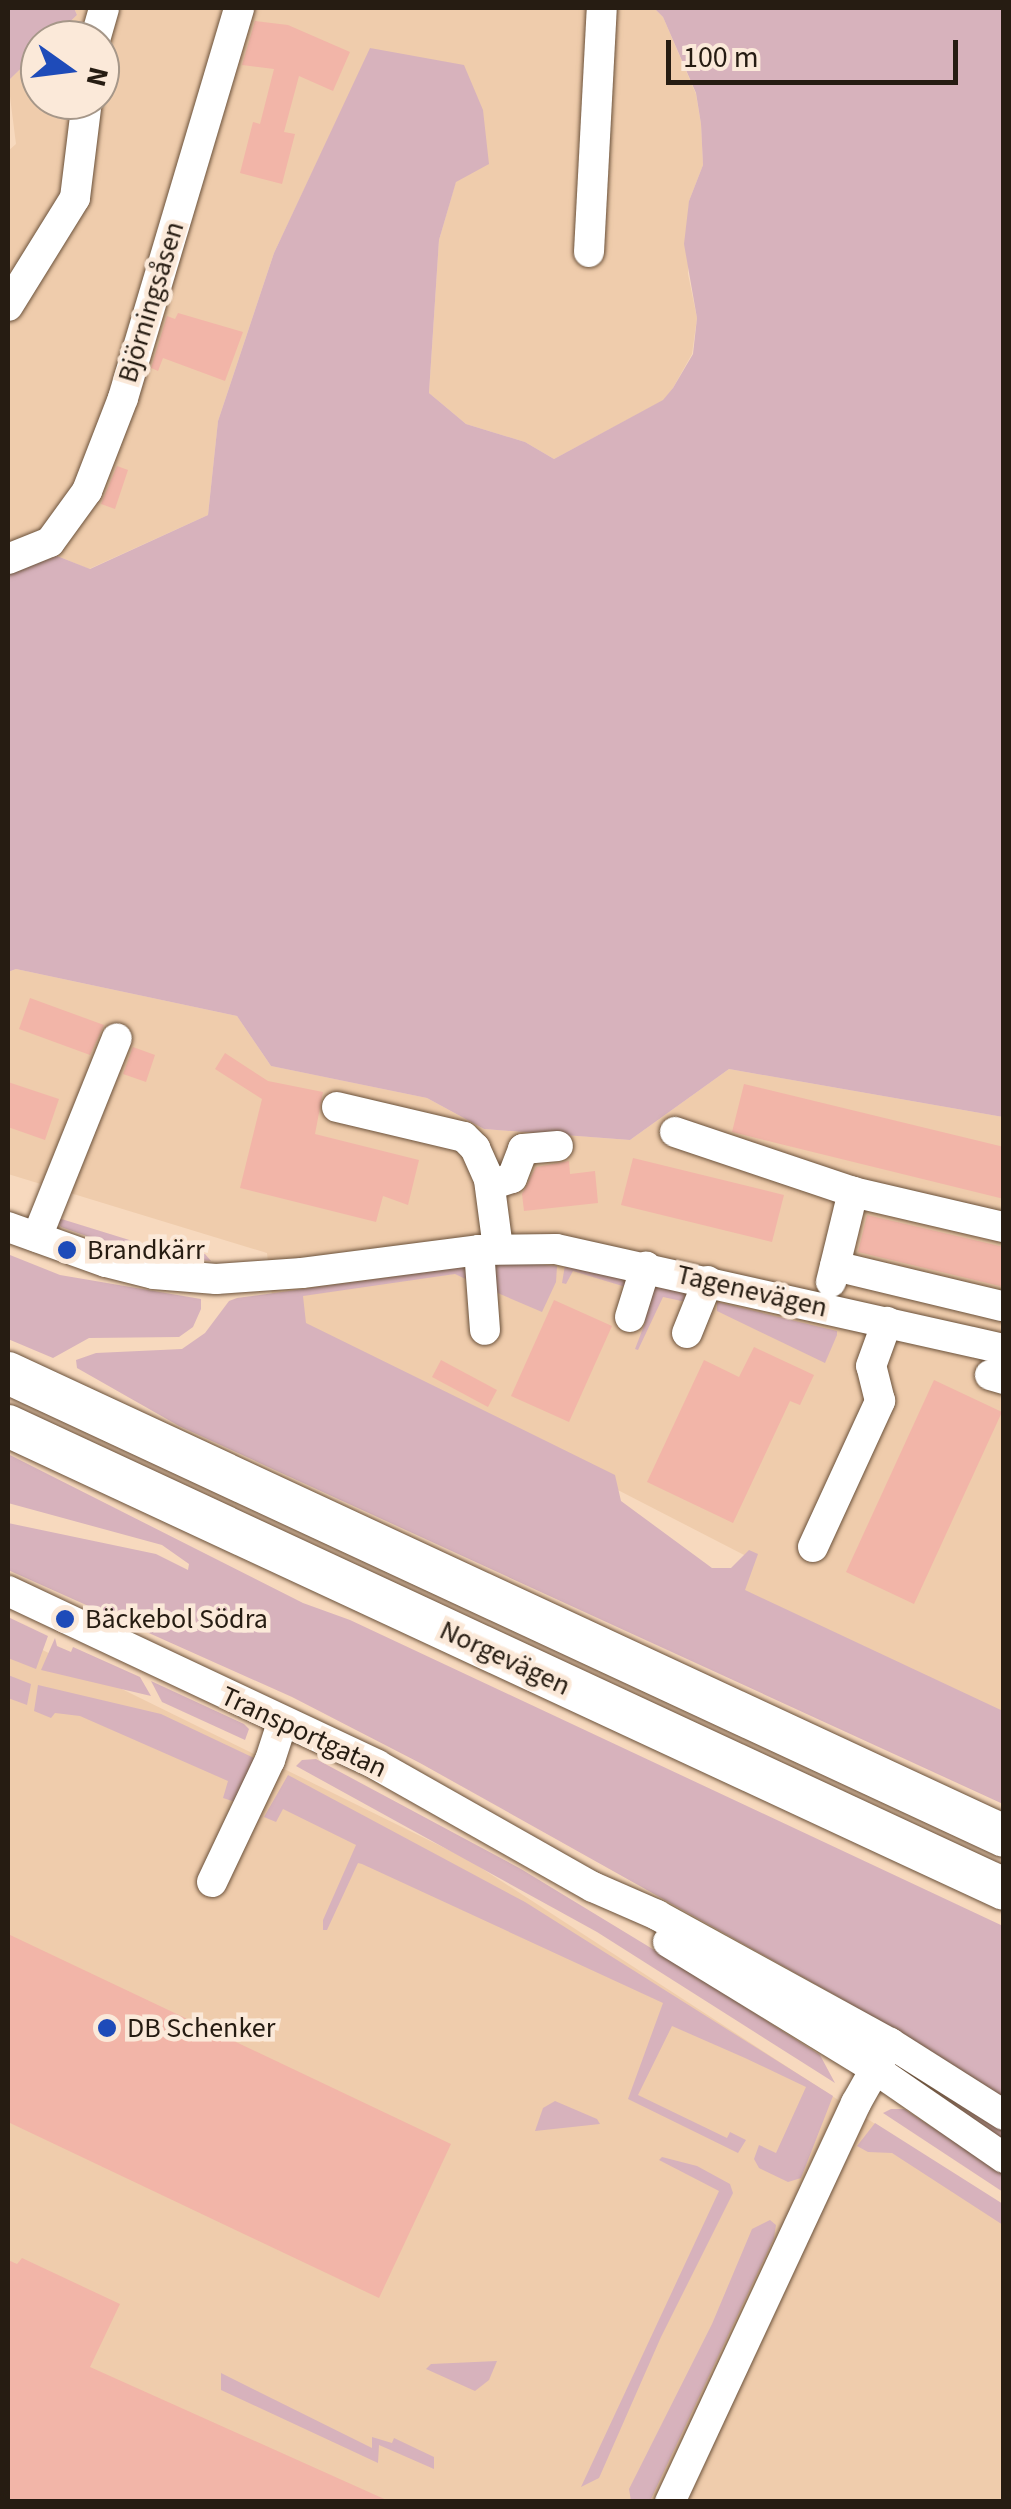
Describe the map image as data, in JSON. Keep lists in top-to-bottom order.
{
  "streets": {
    "highway": ["Norgevägen"],
    "street": ["Björningsåsen", "Tagenevägen", "Transportgatan"]
  },
  "places": ["Brandkärr", "Bäckebol Södra", "DB Schenker"],
  "scale_bar": "100 m",
  "north": "right"
}
